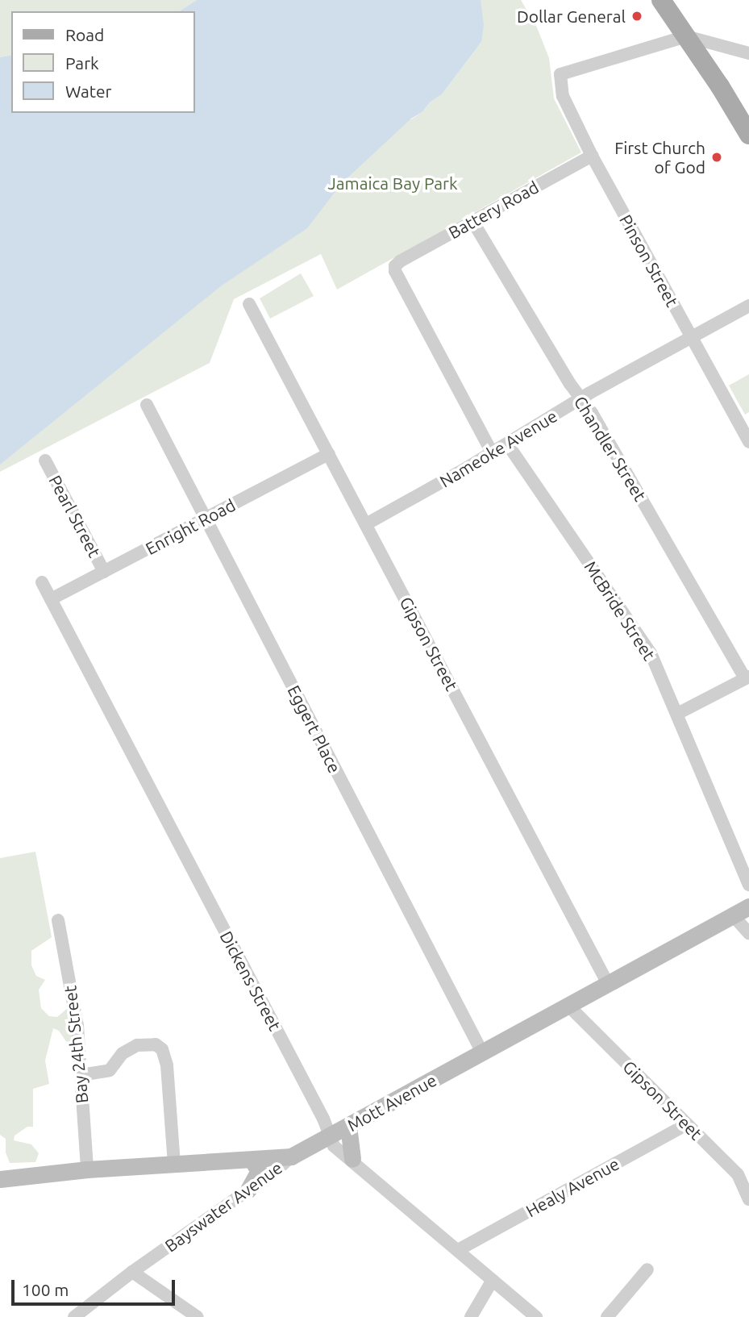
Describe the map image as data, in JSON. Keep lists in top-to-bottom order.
{
  "streets": {
    "street": [
      "Battery Road",
      "Pinson Street",
      "Nameoke Avenue",
      "Chandler Street",
      "Pearl Street",
      "Enright Road",
      "McBride Street",
      "Gipson Street",
      "Eggert Place",
      "Dickens Street",
      "Bay 24th Street",
      "Mott Avenue",
      "Healy Avenue",
      "Bayswater Avenue"
    ]
  },
  "crossings": [
    ["Battery Road", "Pinson Street"],
    ["Battery Road", "Nameoke Avenue"],
    ["Battery Road", "Chandler Street"],
    ["Pinson Street", "Nameoke Avenue"],
    ["Nameoke Avenue", "Chandler Street"],
    ["Nameoke Avenue", "McBride Street"],
    ["Nameoke Avenue", "Gipson Street"],
    ["Pearl Street", "Enright Road"],
    ["Enright Road", "Gipson Street"],
    ["Enright Road", "Eggert Place"],
    ["Enright Road", "Dickens Street"],
    ["Gipson Street", "Mott Avenue"],
    ["Gipson Street", "Healy Avenue"],
    ["Eggert Place", "Mott Avenue"],
    ["Dickens Street", "Mott Avenue"],
    ["Dickens Street", "Healy Avenue"],
    ["Bay 24th Street", "Mott Avenue"],
    ["Mott Avenue", "Bayswater Avenue"]
  ],
  "parks": ["Jamaica Bay Park"],
  "places": ["Dollar General", "First Church of God"],
  "legend": ["Road", "Park", "Water"],
  "scale_bar": "100 m"
}
